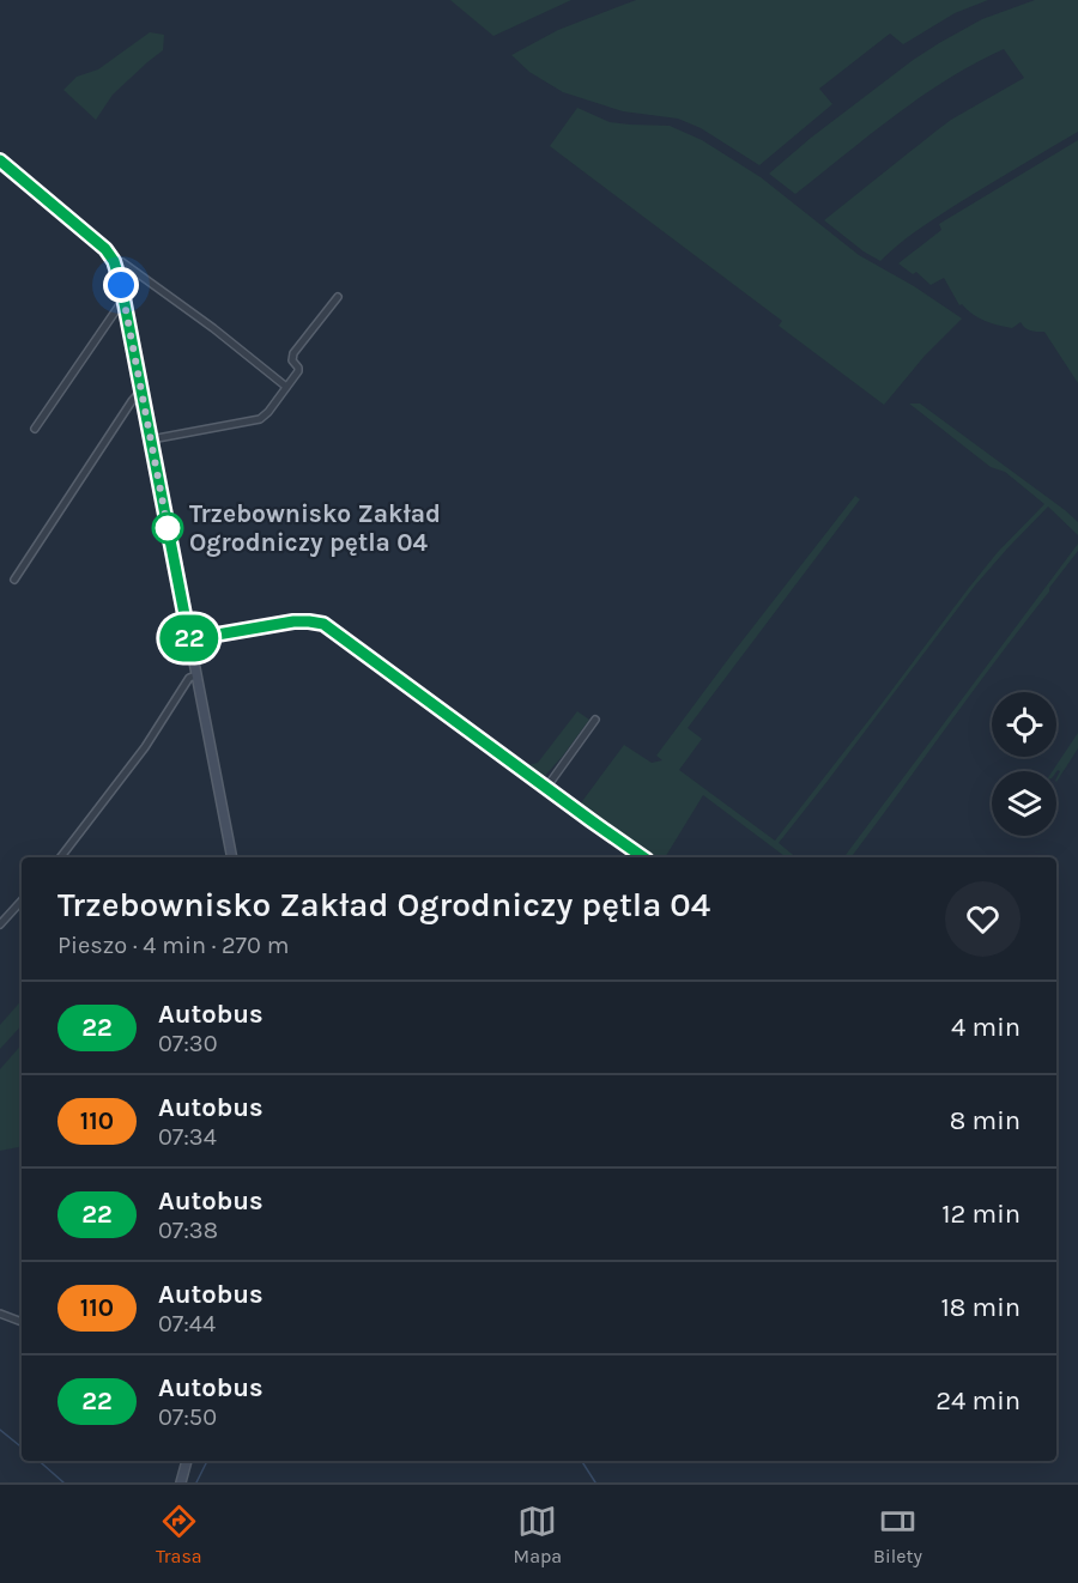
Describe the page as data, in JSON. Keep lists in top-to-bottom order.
{
  "places": ["Trzebownisko Zakład Ogrodniczy pętla 04"],
  "lines": ["bus line 22"],
  "page": {
    "on_map": "22",
    "heading": ["Trzebownisko Zakład Ogrodniczy pętla 04", "Pieszo · 4 min · 270 m"],
    "list": [
      {
        "mark": "22",
        "name": "Autobus",
        "note": "07:30",
        "value": "4 min"
      },
      {
        "mark": "110",
        "name": "Autobus",
        "note": "07:34",
        "value": "8 min"
      },
      {
        "mark": "22",
        "name": "Autobus",
        "note": "07:38",
        "value": "12 min"
      },
      {
        "mark": "110",
        "name": "Autobus",
        "note": "07:44",
        "value": "18 min"
      },
      {
        "mark": "22",
        "name": "Autobus",
        "note": "07:50",
        "value": "24 min"
      }
    ],
    "tabs": ["Trasa", "Mapa", "Bilety"]
  }
}
